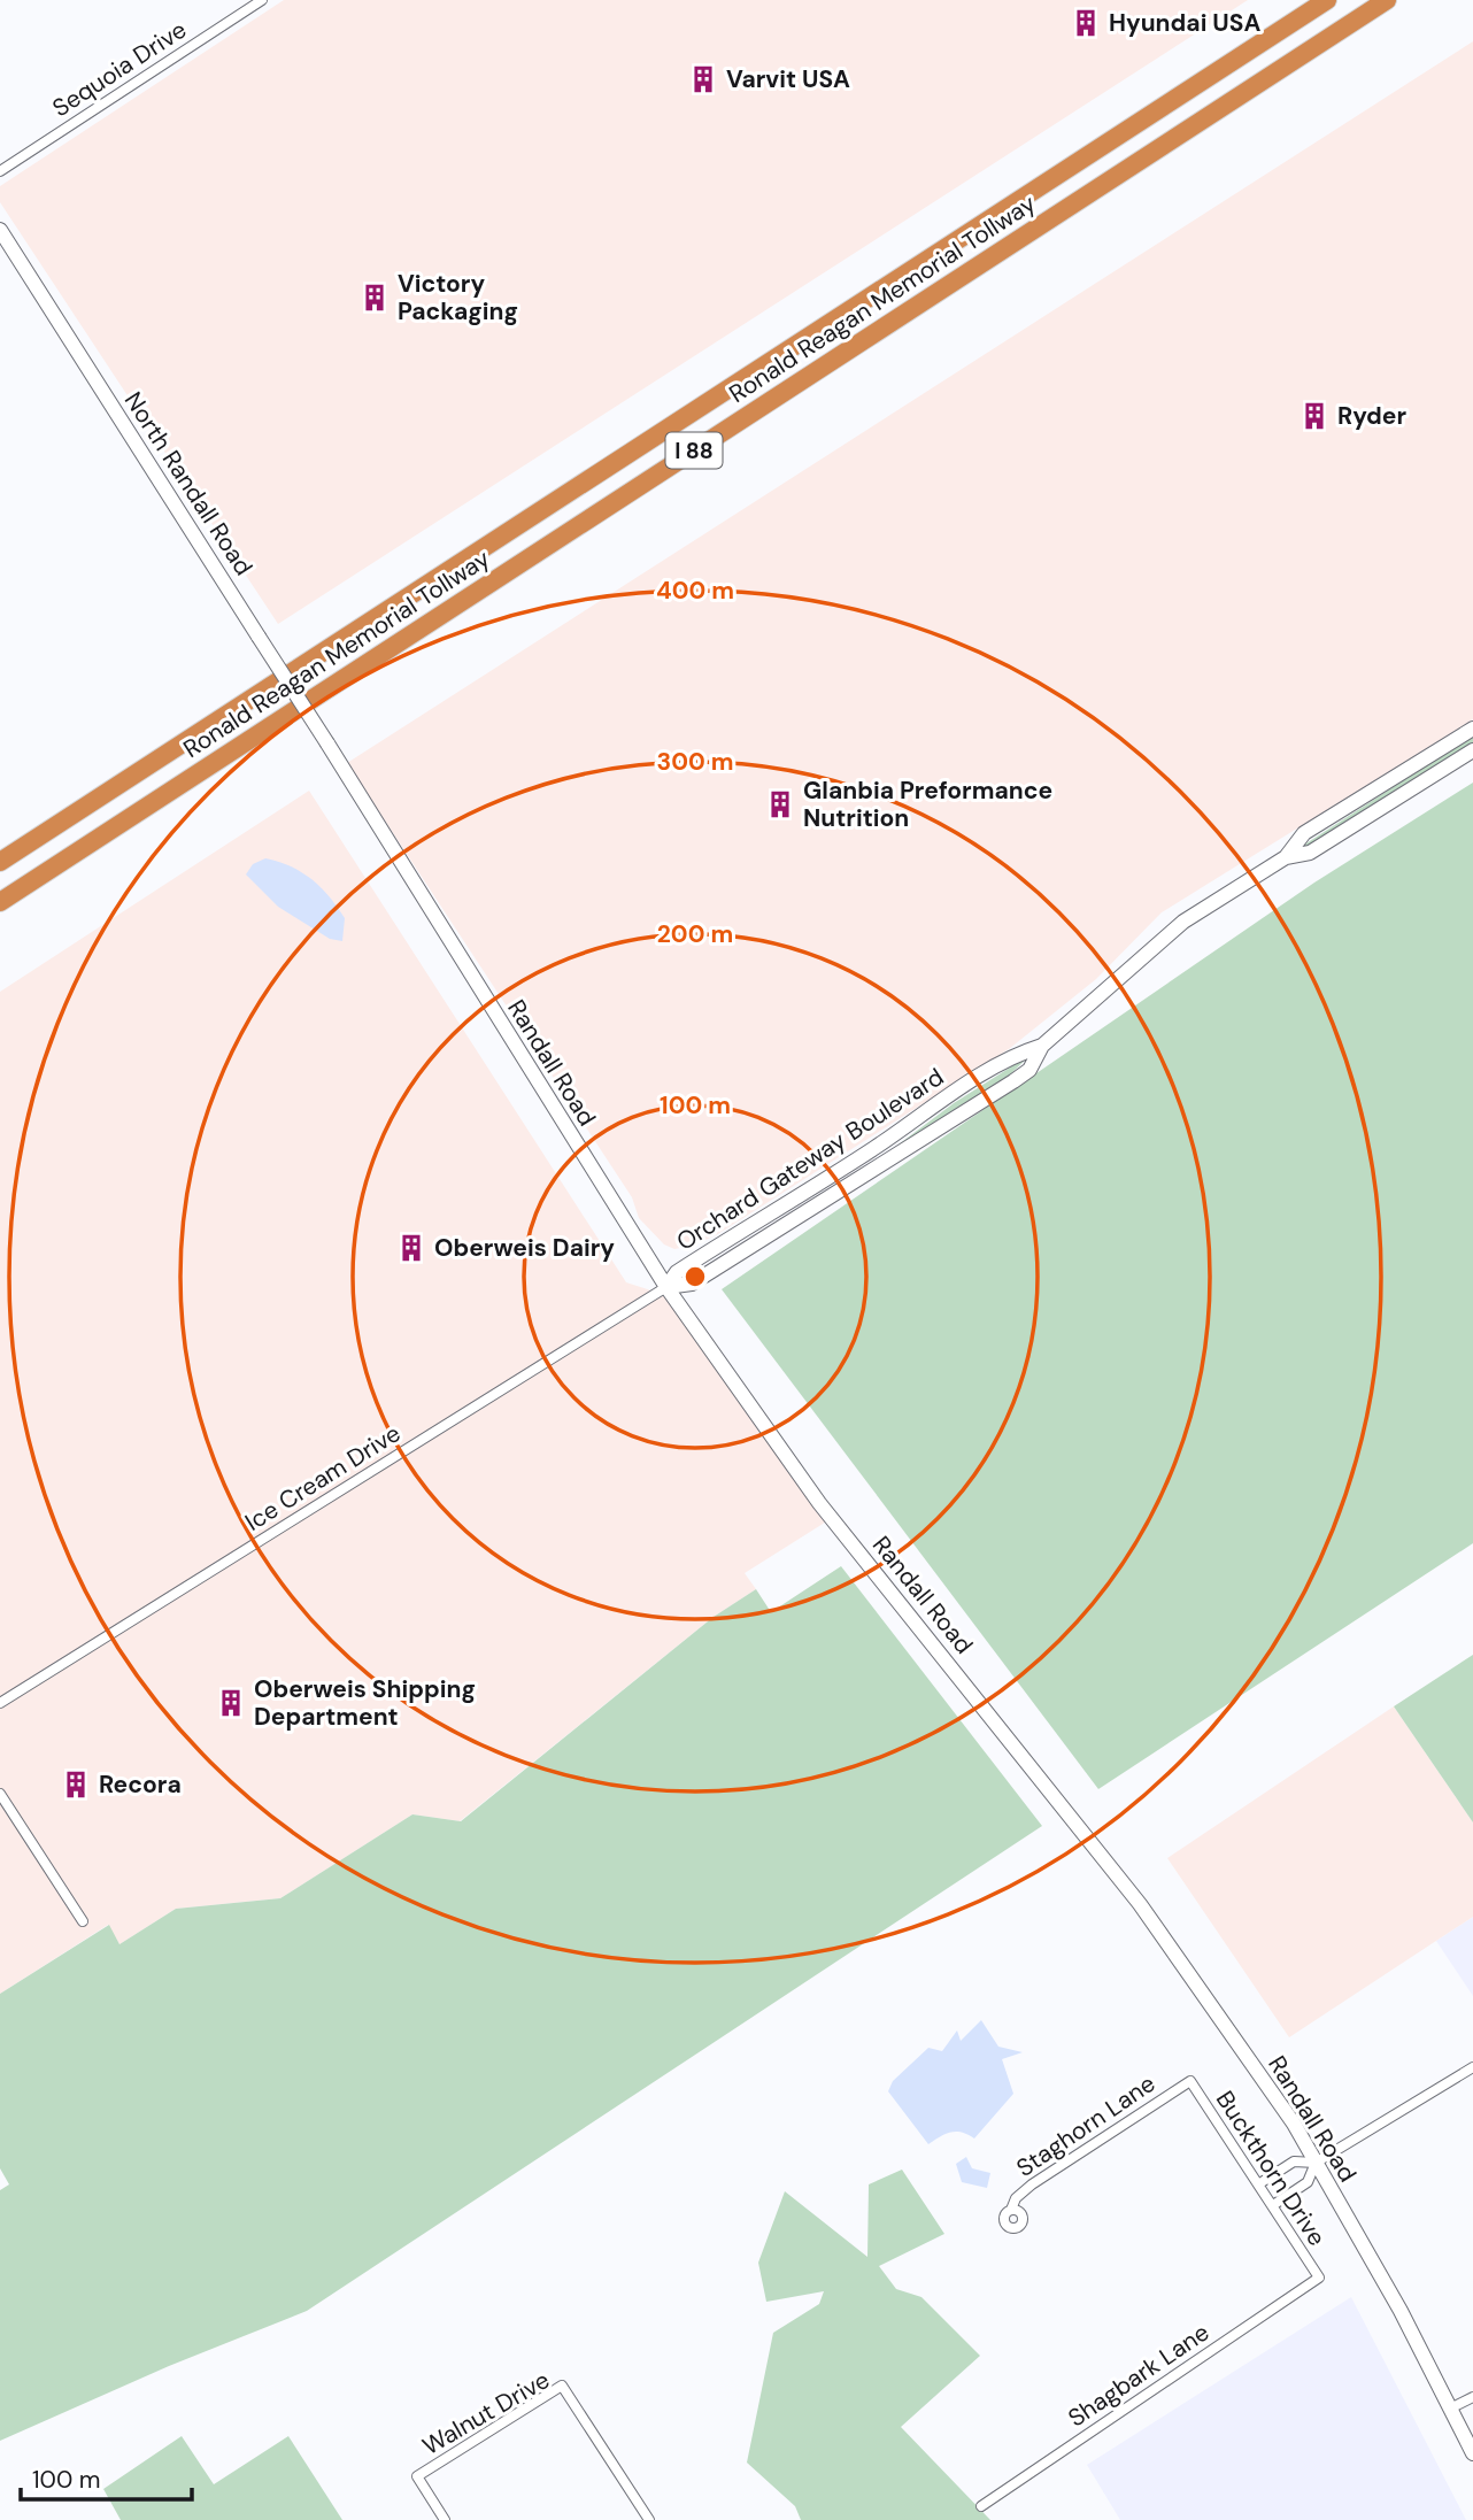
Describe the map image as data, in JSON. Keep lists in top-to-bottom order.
{
  "streets": {
    "highway": ["Ronald Reagan Memorial Tollway", "I 88"],
    "main road": ["North Randall Road", "Randall Road", "Orchard Gateway Boulevard"],
    "street": [
      "Sequoia Drive",
      "Ice Cream Drive",
      "Staghorn Lane",
      "Buckthorn Drive",
      "Shagbark Lane",
      "Walnut Drive"
    ]
  },
  "crossings": [
    ["North Randall Road", "Randall Road"],
    ["Randall Road", "Orchard Gateway Boulevard"],
    ["Randall Road", "Ice Cream Drive"],
    ["Orchard Gateway Boulevard", "Ice Cream Drive"],
    ["Staghorn Lane", "Buckthorn Drive"],
    ["Buckthorn Drive", "Shagbark Lane"]
  ],
  "places": {
    "building": [
      "Hyundai USA",
      "Varvit USA",
      "Victory Packaging",
      "Ryder",
      "Glanbia Preformance Nutrition",
      "Oberweis Dairy",
      "Oberweis Shipping Department",
      "Recora"
    ]
  },
  "scale_bar": "100 m",
  "rings": [
    "400 m",
    "300 m",
    "200 m",
    "100 m"
  ]
}
